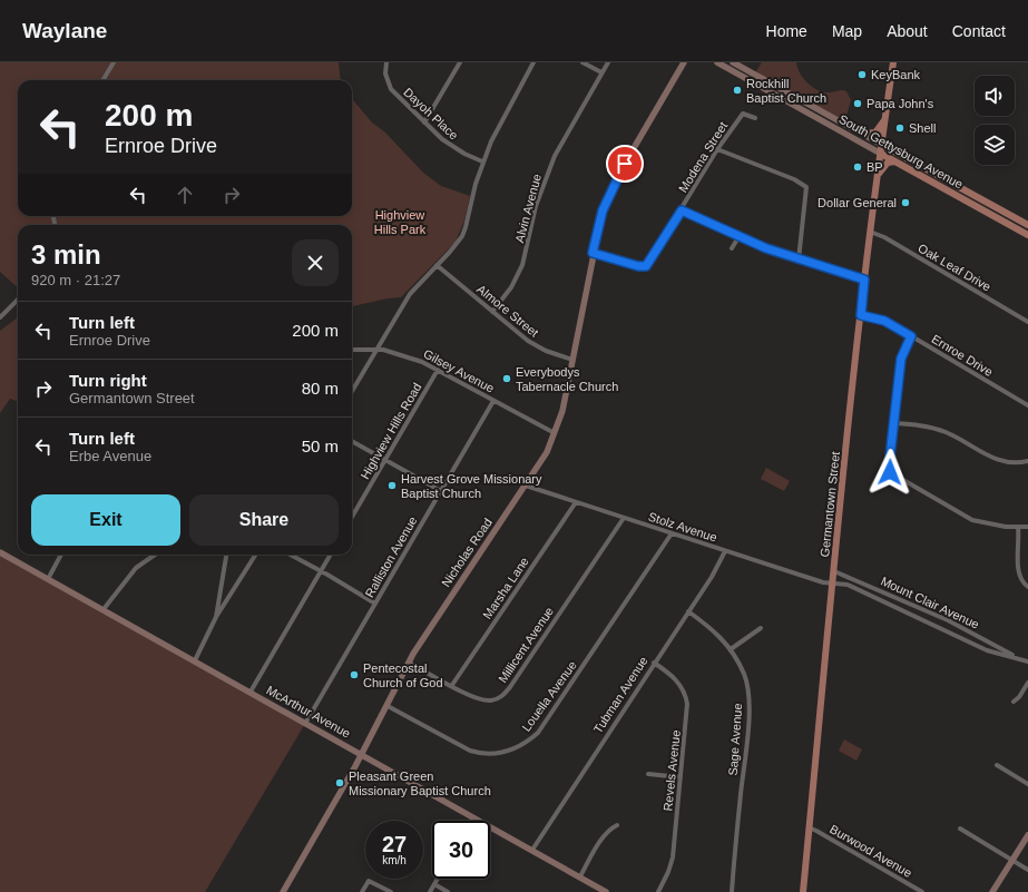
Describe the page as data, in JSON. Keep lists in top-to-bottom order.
{
  "streets": {
    "main road": ["South Gettysburg Avenue", "Germantown Street"],
    "street": [
      "Dayoh Place",
      "Modena Street",
      "Alvin Avenue",
      "Oak Leaf Drive",
      "Almore Street",
      "Ernroe Drive",
      "Gilsey Avenue",
      "Highview Hills Road",
      "Stolz Avenue",
      "Nicholas Road",
      "Ralliston Avenue",
      "Marsha Lane",
      "Mount Clair Avenue",
      "Millicent Avenue",
      "Tubman Avenue",
      "Louella Avenue",
      "McArthur Avenue",
      "Sage Avenue",
      "Revels Avenue",
      "Burwood Avenue"
    ]
  },
  "crossings": [
    ["South Gettysburg Avenue", "Germantown Street"],
    ["Modena Street", "Nicholas Road"],
    ["Alvin Avenue", "Almore Street"],
    ["Oak Leaf Drive", "Germantown Street"],
    ["Almore Street", "Nicholas Road"],
    ["Ernroe Drive", "Germantown Street"],
    ["Gilsey Avenue", "Highview Hills Road"],
    ["Gilsey Avenue", "Nicholas Road"],
    ["Gilsey Avenue", "Ralliston Avenue"],
    ["Germantown Street", "Stolz Avenue"],
    ["Germantown Street", "Mount Clair Avenue"],
    ["Germantown Street", "Burwood Avenue"],
    ["Stolz Avenue", "Nicholas Road"],
    ["Stolz Avenue", "Marsha Lane"],
    ["Stolz Avenue", "Mount Clair Avenue"],
    ["Stolz Avenue", "Millicent Avenue"],
    ["Stolz Avenue", "Tubman Avenue"],
    ["Stolz Avenue", "Louella Avenue"],
    ["Nicholas Road", "Millicent Avenue"],
    ["Nicholas Road", "Louella Avenue"],
    ["Nicholas Road", "McArthur Avenue"],
    ["Ralliston Avenue", "McArthur Avenue"],
    ["Marsha Lane", "Millicent Avenue"],
    ["Tubman Avenue", "McArthur Avenue"],
    ["Tubman Avenue", "Sage Avenue"],
    ["Tubman Avenue", "Revels Avenue"]
  ],
  "parks": ["Highview Hills Park"],
  "places": [
    "KeyBank",
    "Rockhill Baptist Church",
    "Papa John's",
    "Shell",
    "BP",
    "Dollar General",
    "Everybodys Tabernacle Church",
    "Harvest Grove Missionary Baptist Church",
    "Pentecostal Church of God",
    "Pleasant Green Missionary Baptist Church"
  ],
  "page": {
    "header": "Waylane",
    "nav": [
      "Home",
      "Map",
      "About",
      "Contact"
    ],
    "turn": ["200 m", "Ernroe Drive"],
    "heading": ["3 min", "920 m · 21:27"],
    "list": [
      {
        "name": "Turn left",
        "note": "Ernroe Drive",
        "value": "200 m"
      },
      {
        "name": "Turn right",
        "note": "Germantown Street",
        "value": "80 m"
      },
      {
        "name": "Turn left",
        "note": "Erbe Avenue",
        "value": "50 m"
      }
    ],
    "buttons": ["Exit", "Share"],
    "speed": "27 km/h",
    "limit": "30"
  }
}
